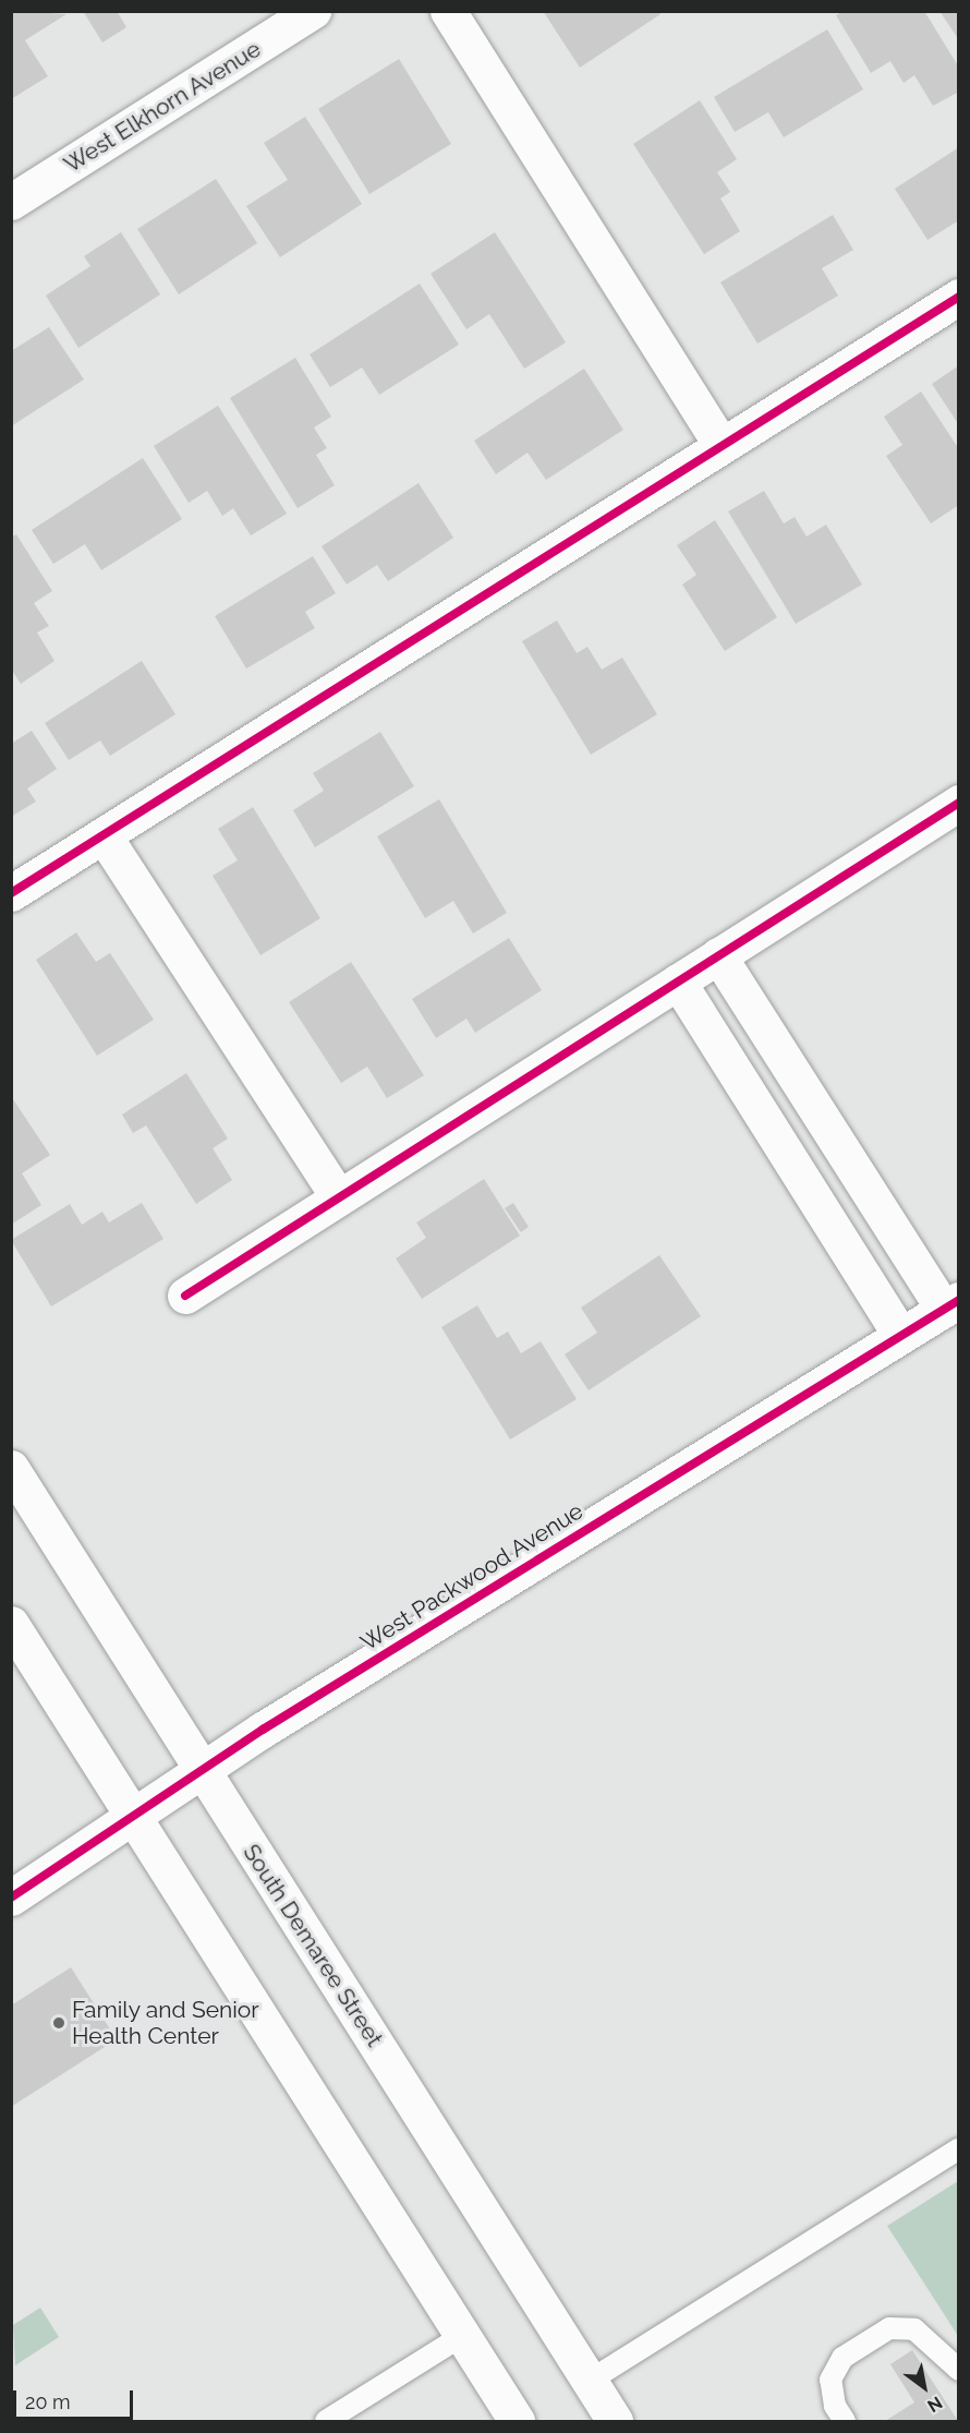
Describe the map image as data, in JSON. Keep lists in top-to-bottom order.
{
  "streets": {
    "street": ["West Elkhorn Avenue", "West Packwood Avenue", "South Demaree Street"]
  },
  "crossings": [
    ["West Packwood Avenue", "South Demaree Street"]
  ],
  "places": ["Family and Senior Health Center"],
  "scale_bar": "20 m",
  "north": "bottom right"
}
